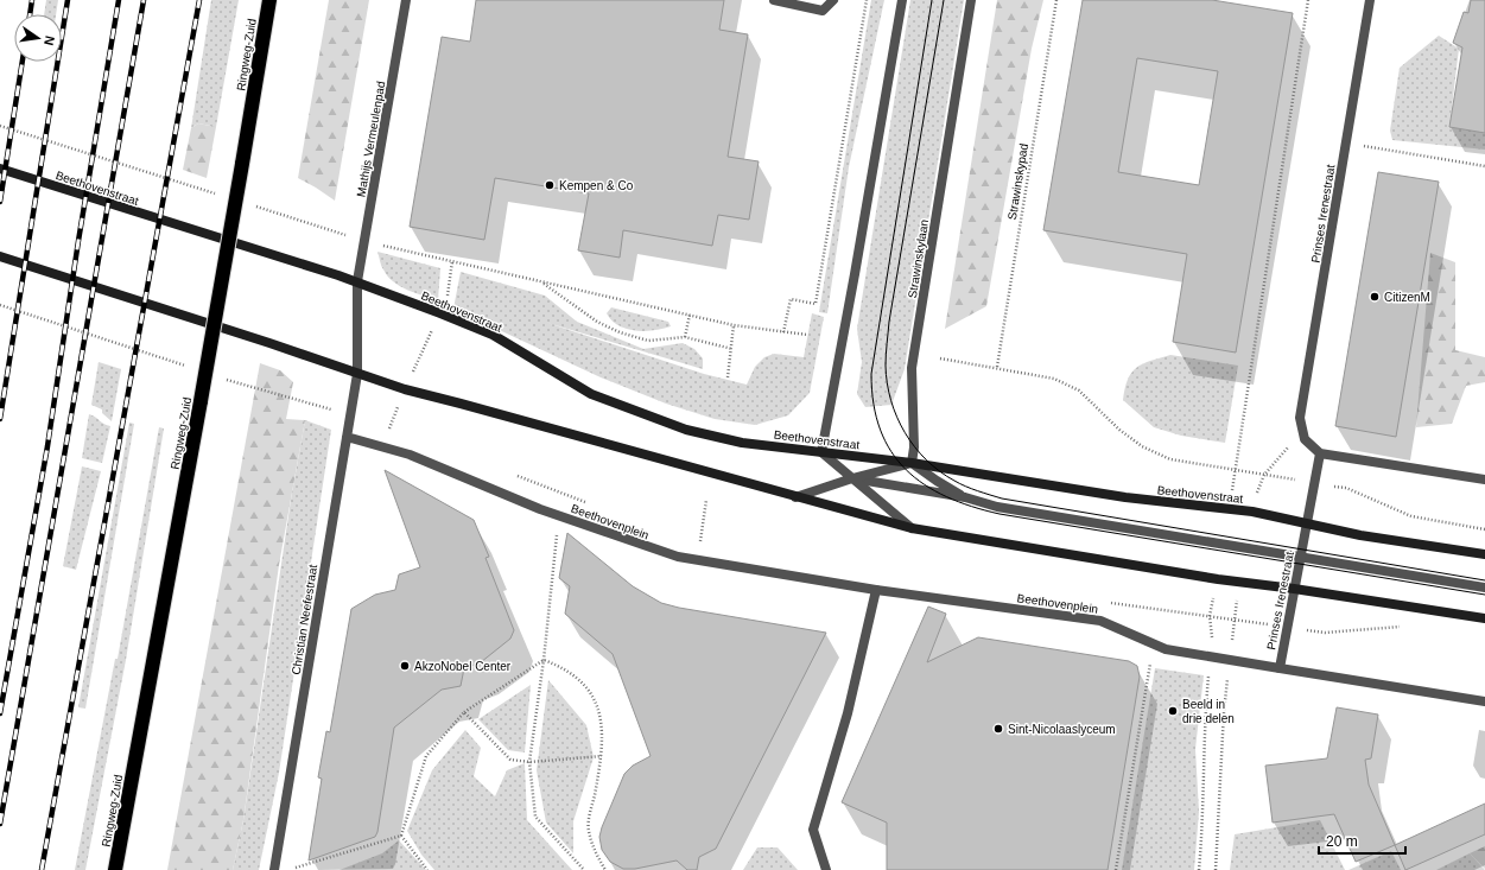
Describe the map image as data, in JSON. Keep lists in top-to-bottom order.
{
  "streets": {
    "highway": ["Ringweg-Zuid"],
    "main road": ["Beethovenstraat"],
    "street": [
      "Mathijs Vermeulenpad",
      "Prinses Irenestraat",
      "Strawinskylaan",
      "Beethovenplein",
      "Christian Neefestraat"
    ],
    "path": ["Strawinskypad"]
  },
  "crossings": [
    ["Mathijs Vermeulenpad", "Beethovenstraat"],
    ["Mathijs Vermeulenpad", "Christian Neefestraat"],
    ["Beethovenstraat", "Prinses Irenestraat"],
    ["Beethovenstraat", "Strawinskylaan"],
    ["Beethovenplein", "Christian Neefestraat"]
  ],
  "places": [
    "Kempen & Co",
    "CitizenM",
    "AkzoNobel Center",
    "Beeld in drie delen",
    "Sint-Nicolaaslyceum"
  ],
  "scale_bar": "20 m",
  "north": "right"
}
